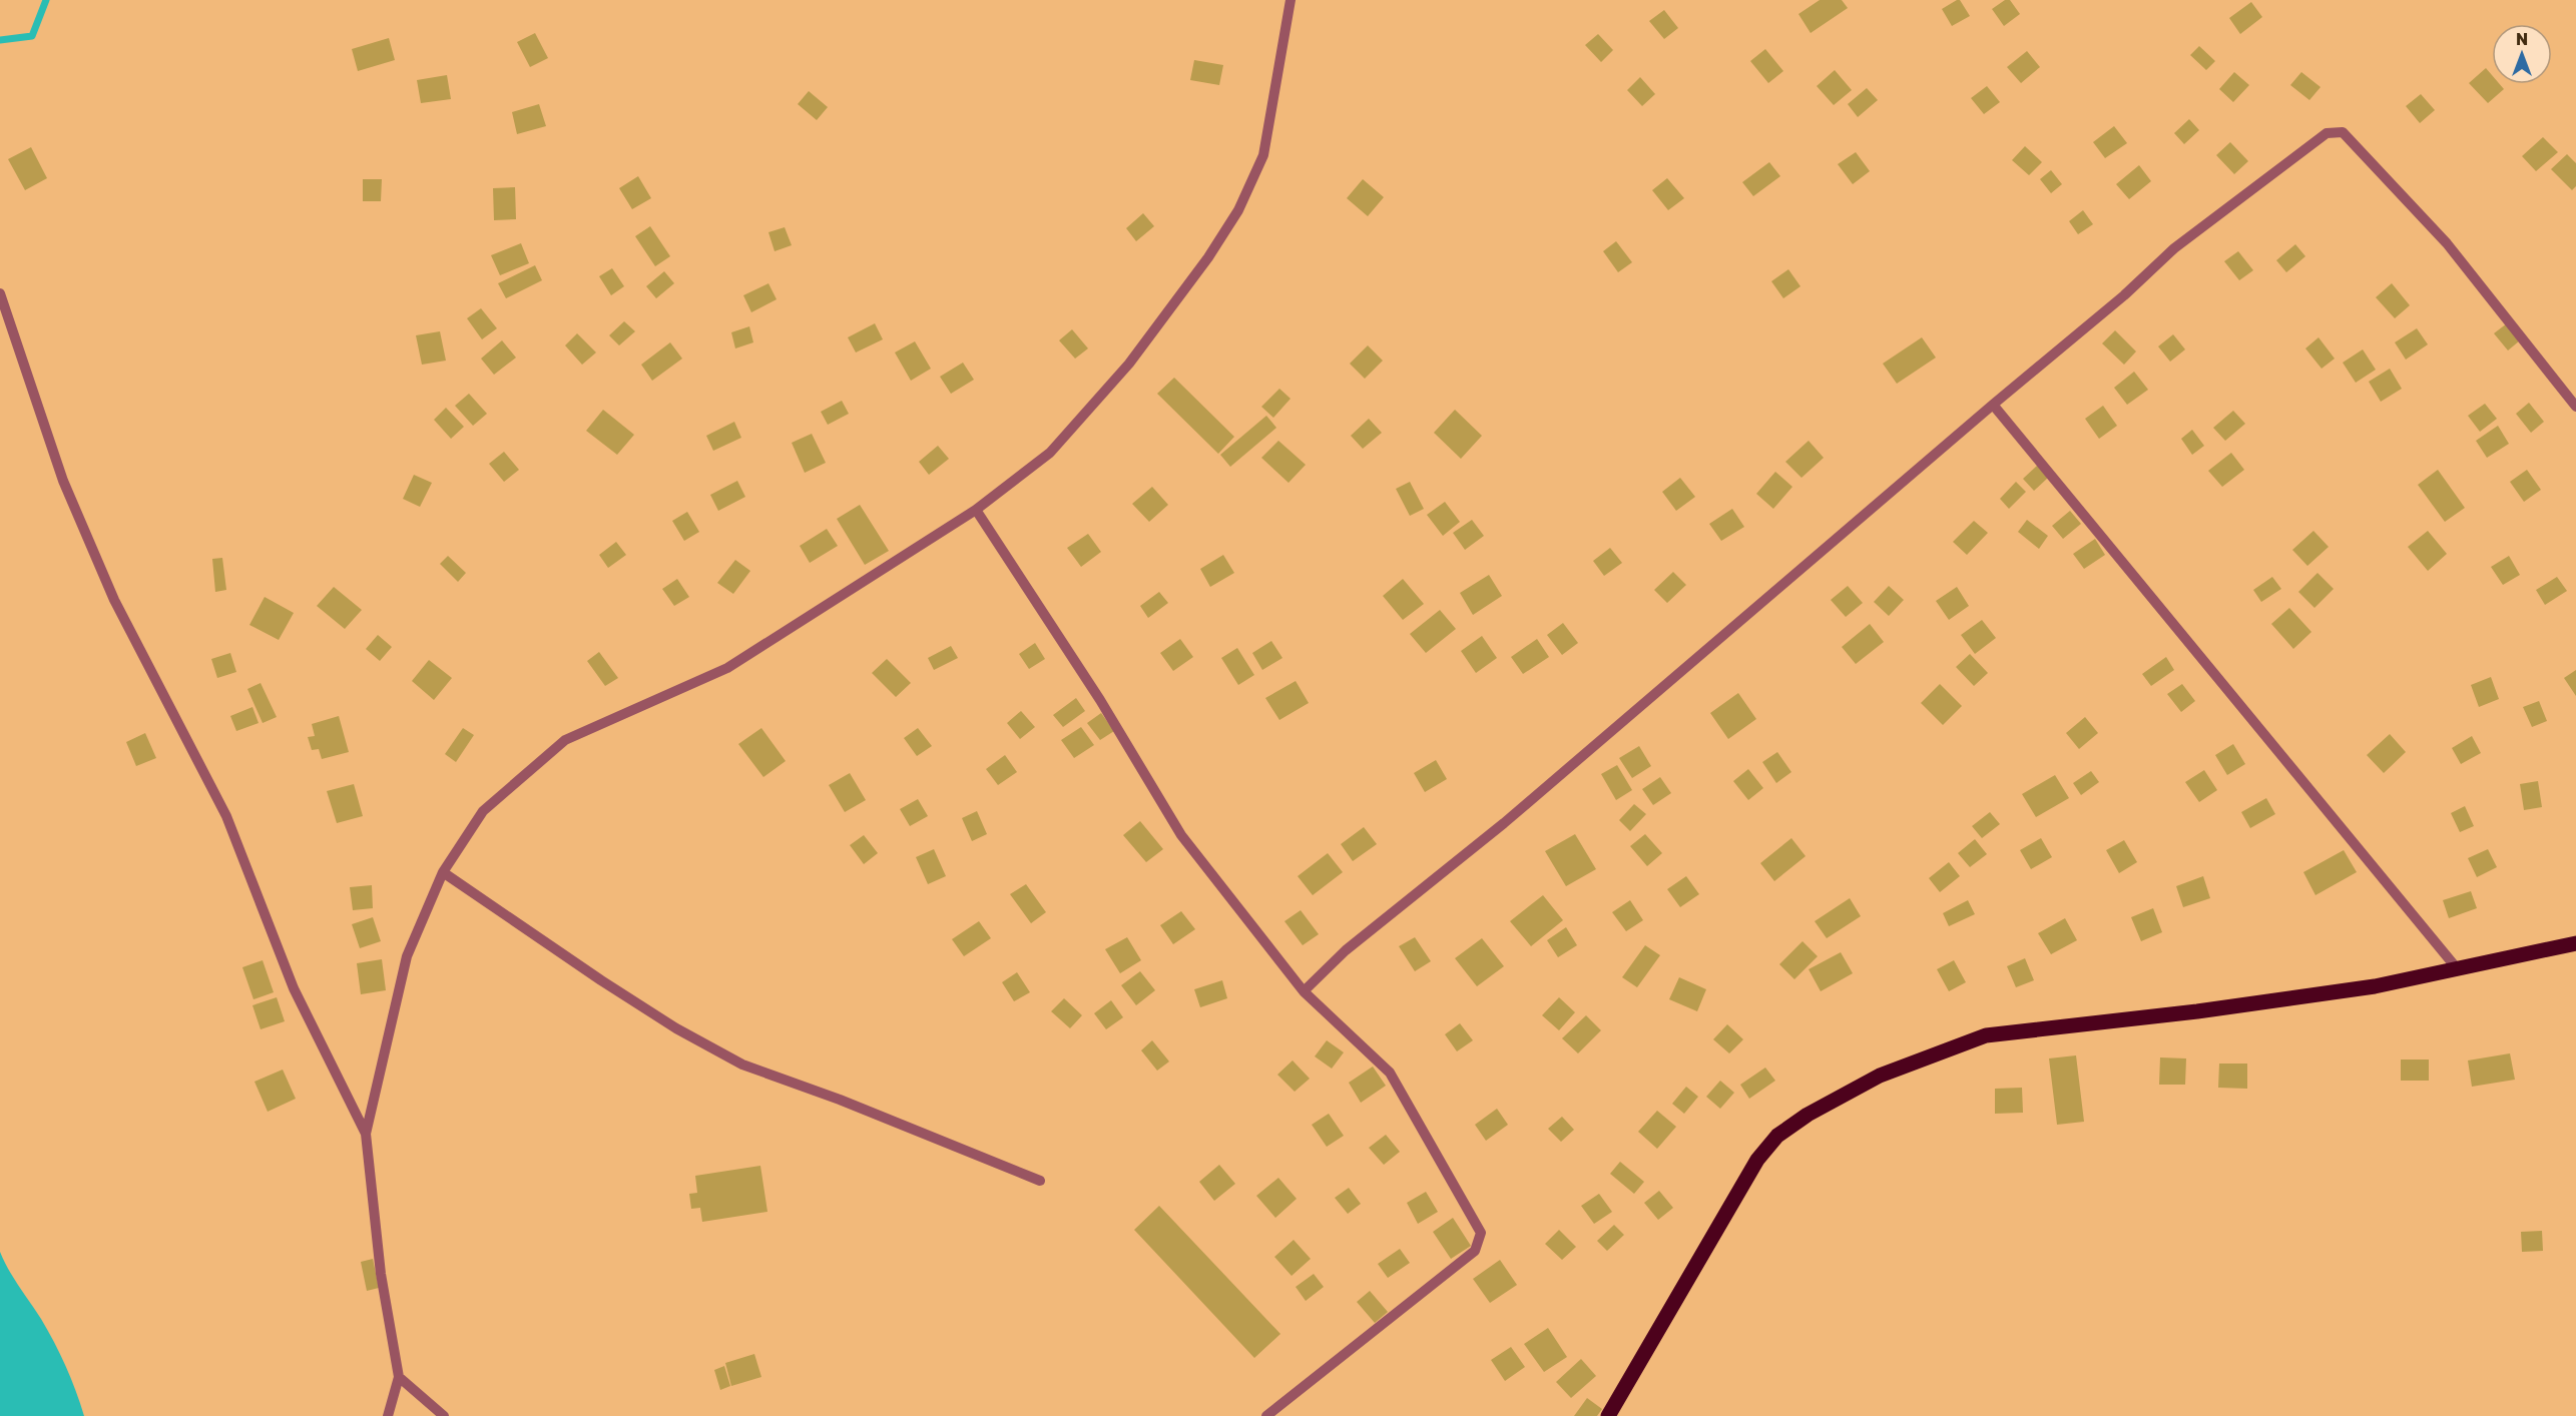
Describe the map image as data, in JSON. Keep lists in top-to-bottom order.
{
  "north": "top"
}
